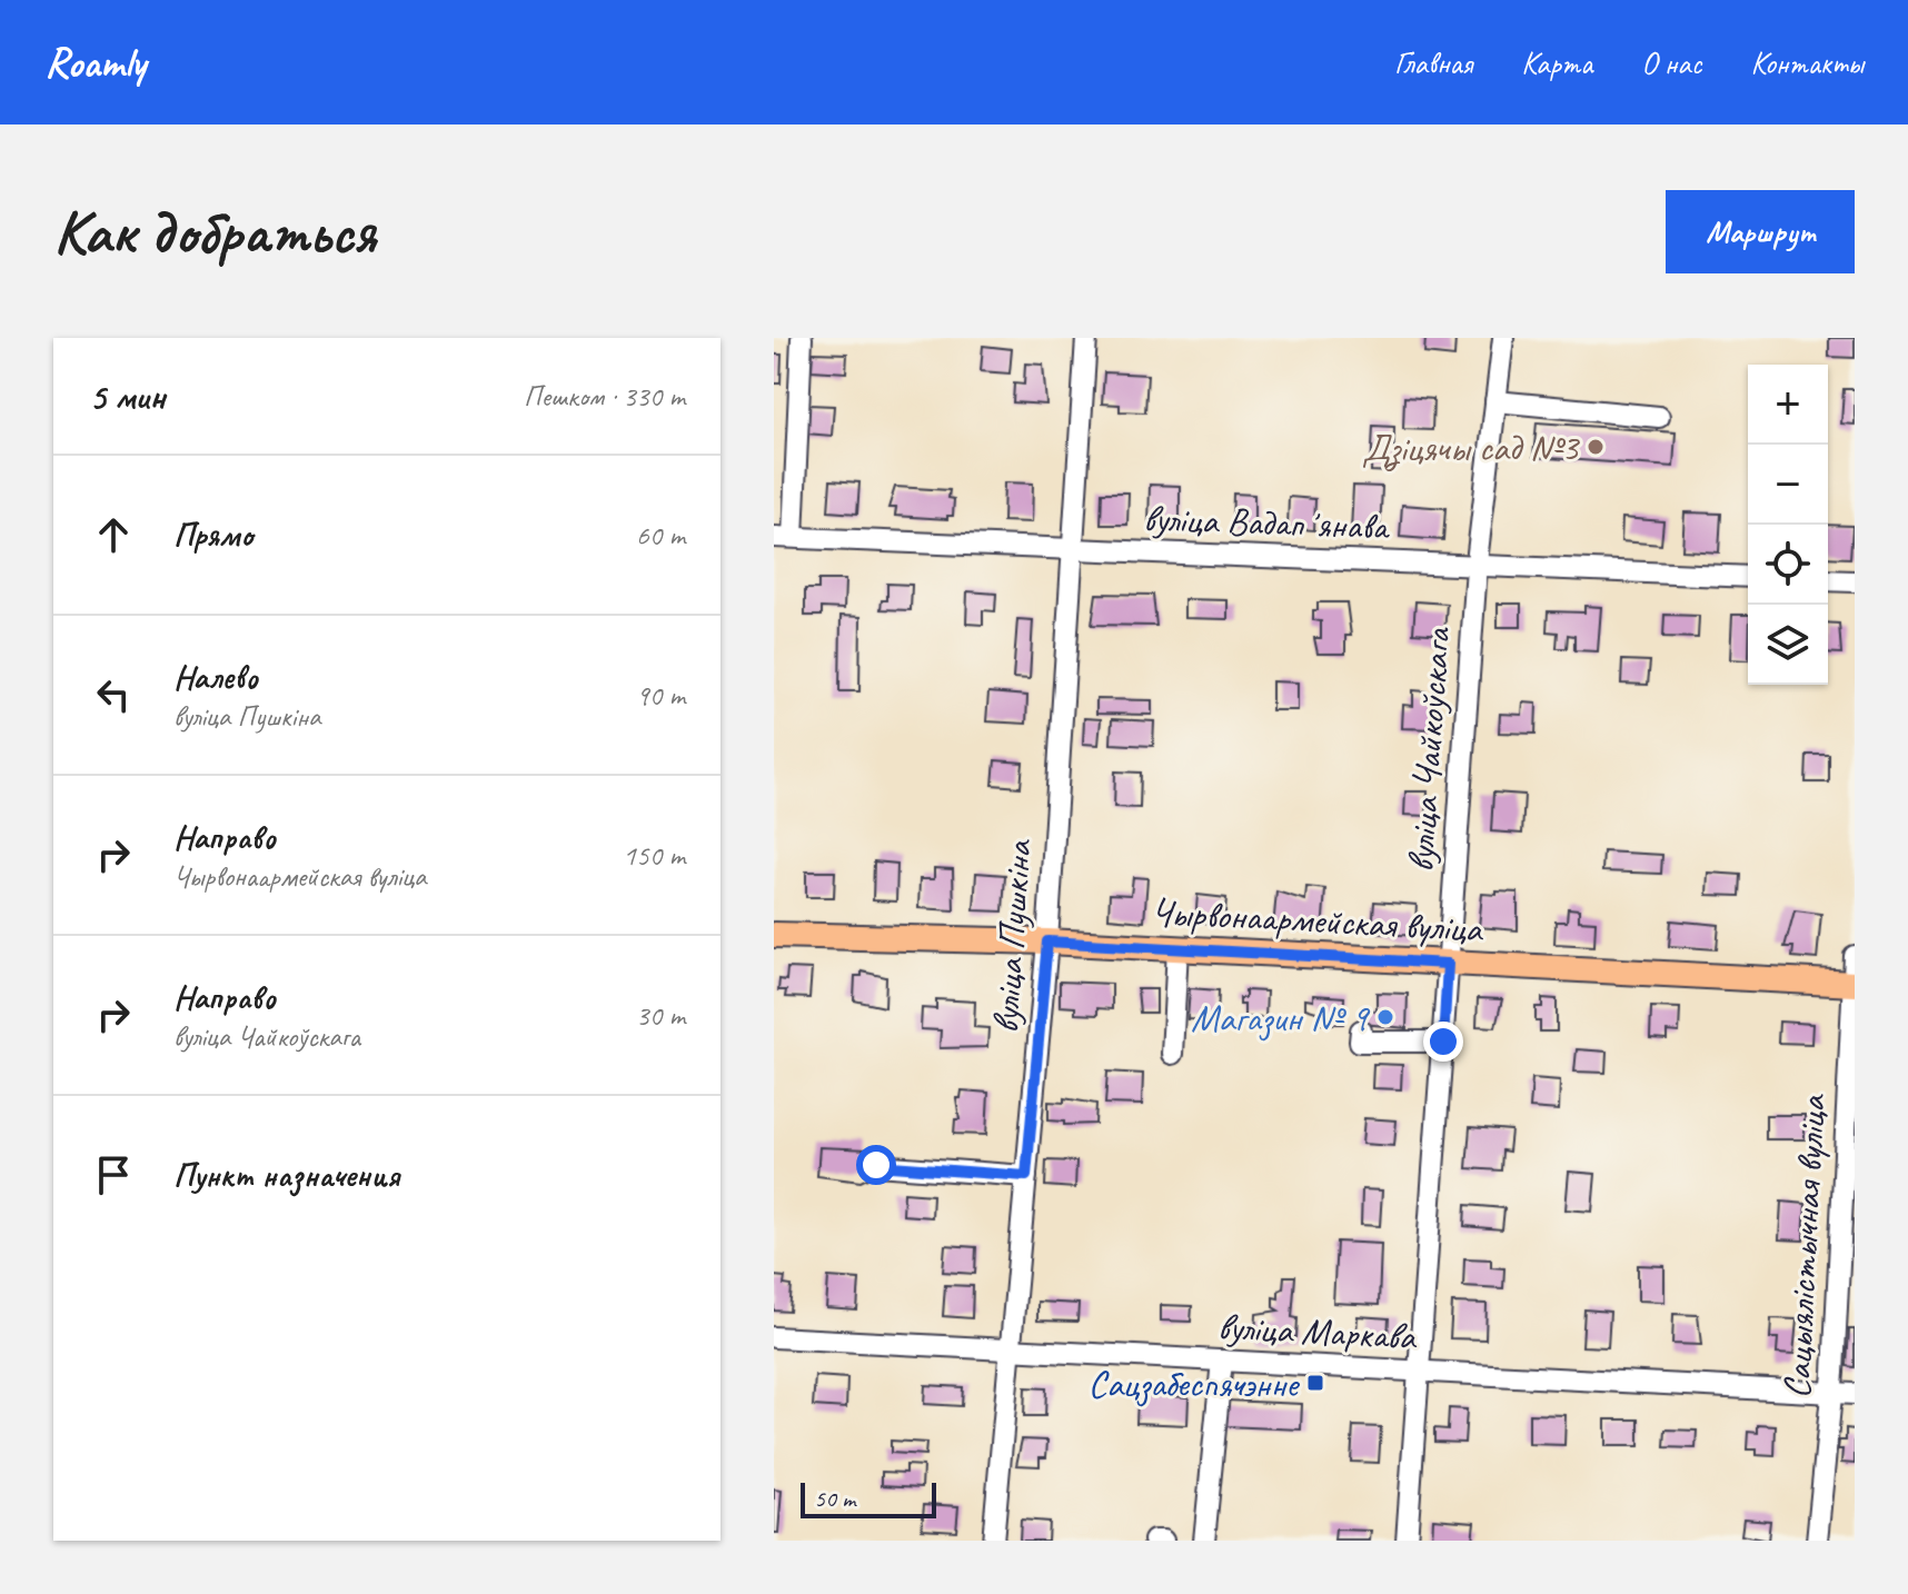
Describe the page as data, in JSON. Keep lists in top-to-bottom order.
{
  "streets": {
    "main road": ["Чырвонаармейская вуліца"],
    "street": [
      "вуліца Вадапʼянава",
      "вуліца Чайкоўскага",
      "вуліца Пушкіна",
      "Сацыялістычная вуліца",
      "вуліца Маркава"
    ]
  },
  "crossings": [
    ["вуліца Вадапʼянава", "вуліца Чайкоўскага"],
    ["вуліца Вадапʼянава", "вуліца Пушкіна"],
    ["вуліца Чайкоўскага", "Чырвонаармейская вуліца"],
    ["вуліца Чайкоўскага", "вуліца Маркава"],
    ["Чырвонаармейская вуліца", "вуліца Пушкіна"],
    ["Чырвонаармейская вуліца", "Сацыялістычная вуліца"],
    ["вуліца Пушкіна", "вуліца Маркава"],
    ["Сацыялістычная вуліца", "вуліца Маркава"]
  ],
  "places": {
    "other": ["Дзіцячы сад №3", "Магазин № 9"],
    "transit": ["Сацзабеспячэнне"]
  },
  "scale_bar": "50 m",
  "page": {
    "header": "Roamly",
    "nav": [
      "Главная",
      "Карта",
      "О нас",
      "Контакты"
    ],
    "buttons": "Маршрут",
    "title": "Как добраться",
    "heading": ["5 мин", "Пешком · 330 m"],
    "map_buttons": ["+", "−"],
    "list": [
      ["Прямо", "60 m"],
      ["Налево", "вуліца Пушкіна", "90 m"],
      ["Направо", "Чырвонаармейская вуліца", "150 m"],
      ["Направо", "вуліца Чайкоўскага", "30 m"],
      "Пункт назначения"
    ],
    "scale": "50 m"
  }
}
